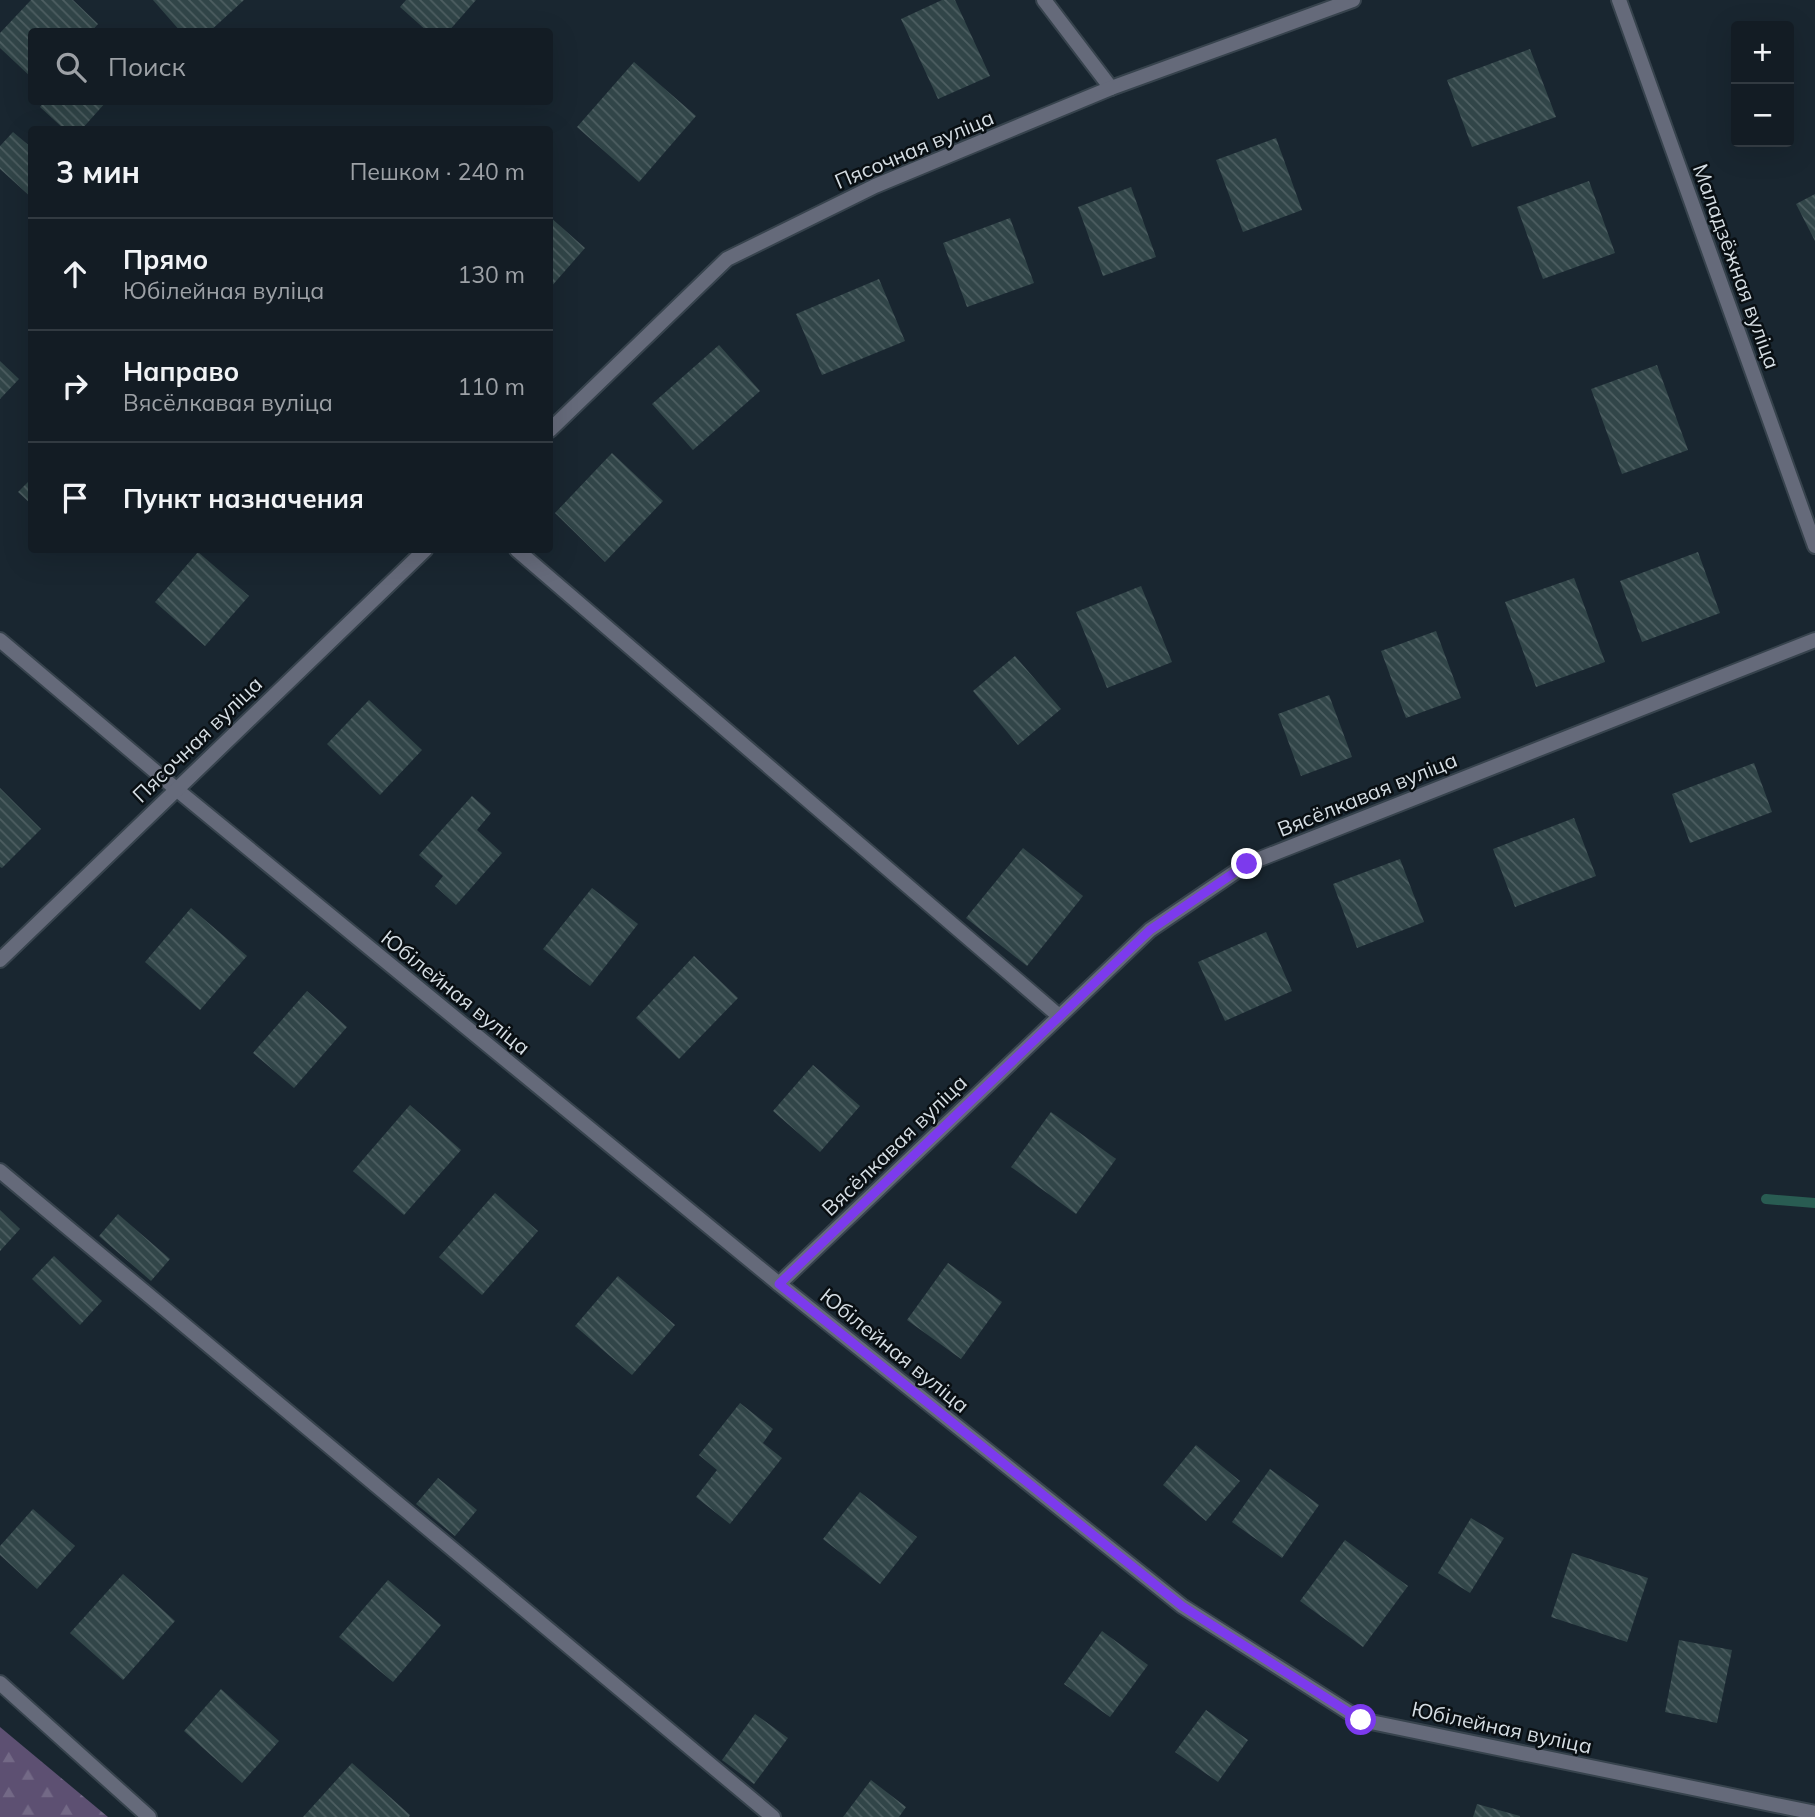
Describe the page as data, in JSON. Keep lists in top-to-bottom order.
{
  "streets": {
    "street": [
      "Пясочная вуліца",
      "Маладзёжная вуліца",
      "Вясёлкавая вуліца",
      "Юбілейная вуліца"
    ]
  },
  "crossings": [
    ["Пясочная вуліца", "Юбілейная вуліца"],
    ["Вясёлкавая вуліца", "Юбілейная вуліца"]
  ],
  "page": {
    "map_buttons": ["+", "−"],
    "search": "Поиск",
    "heading": ["3 мин", "Пешком · 240 m"],
    "list": [
      ["Прямо", "Юбілейная вуліца", "130 m"],
      ["Направо", "Вясёлкавая вуліца", "110 m"],
      "Пункт назначения"
    ]
  }
}
